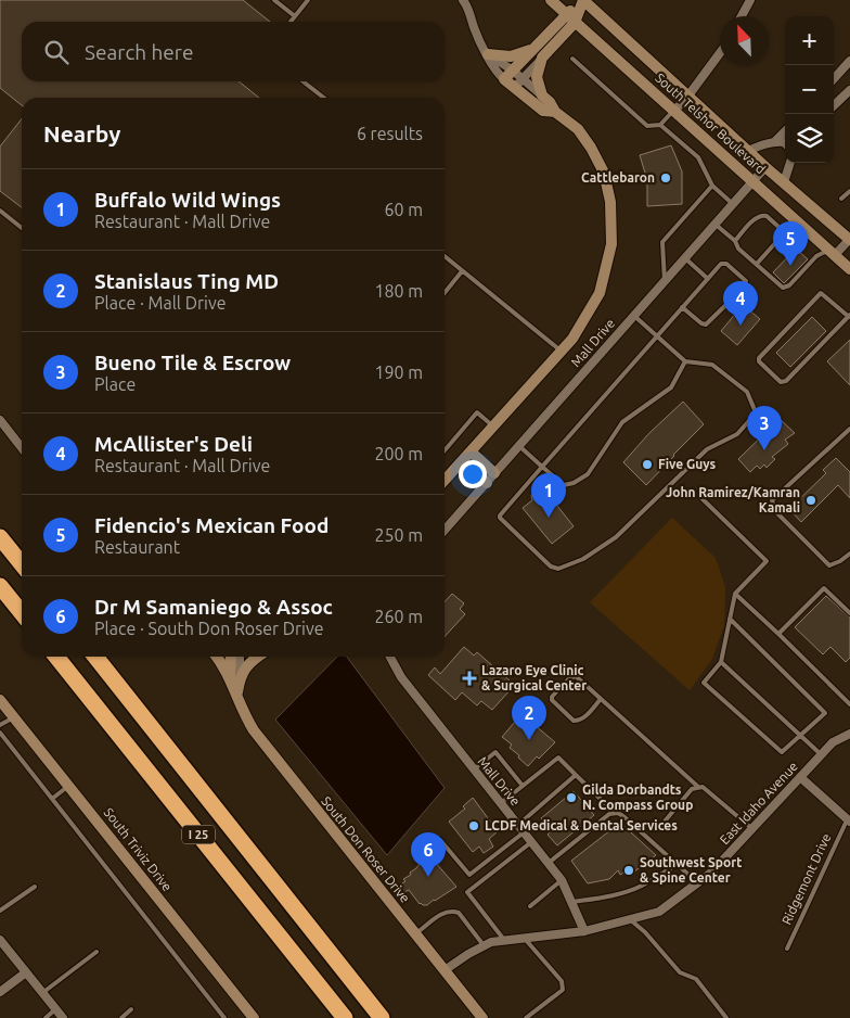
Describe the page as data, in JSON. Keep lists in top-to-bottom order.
{
  "streets": {
    "highway": ["I 25"],
    "street": [
      "South Telshor Boulevard",
      "Mall Drive",
      "East Idaho Avenue",
      "South Triviz Drive",
      "South Don Roser Drive",
      "Ridgemont Drive"
    ]
  },
  "crossings": [
    ["South Telshor Boulevard", "Mall Drive"],
    ["Mall Drive", "East Idaho Avenue"],
    ["East Idaho Avenue", "South Don Roser Drive"],
    ["East Idaho Avenue", "Ridgemont Drive"]
  ],
  "places": {
    "other": [
      "Cattlebaron",
      "Five Guys",
      "John Ramirez/Kamran Kamali",
      "Gilda Dorbandts N. Compass Group",
      "LCDF Medical & Dental Services",
      "Southwest Sport & Spine Center"
    ],
    "health": ["Lazaro Eye Clinic & Surgical Center"]
  },
  "north": "top left",
  "page": {
    "map_buttons": ["+", "−"],
    "search": "Search here",
    "heading": ["Nearby", "6 results"],
    "list": [
      {
        "mark": "1",
        "name": "Buffalo Wild Wings",
        "note": "Restaurant · Mall Drive",
        "value": "60 m"
      },
      {
        "mark": "2",
        "name": "Stanislaus Ting MD",
        "note": "Place · Mall Drive",
        "value": "180 m"
      },
      {
        "mark": "3",
        "name": "Bueno Tile & Escrow",
        "note": "Place",
        "value": "190 m"
      },
      {
        "mark": "4",
        "name": "McAllister's Deli",
        "note": "Restaurant · Mall Drive",
        "value": "200 m"
      },
      {
        "mark": "5",
        "name": "Fidencio's Mexican Food",
        "note": "Restaurant",
        "value": "250 m"
      },
      {
        "mark": "6",
        "name": "Dr M Samaniego & Assoc",
        "note": "Place · South Don Roser Drive",
        "value": "260 m"
      }
    ],
    "pins": [
      "5",
      "4",
      "3",
      "1",
      "2",
      "6"
    ]
  }
}
